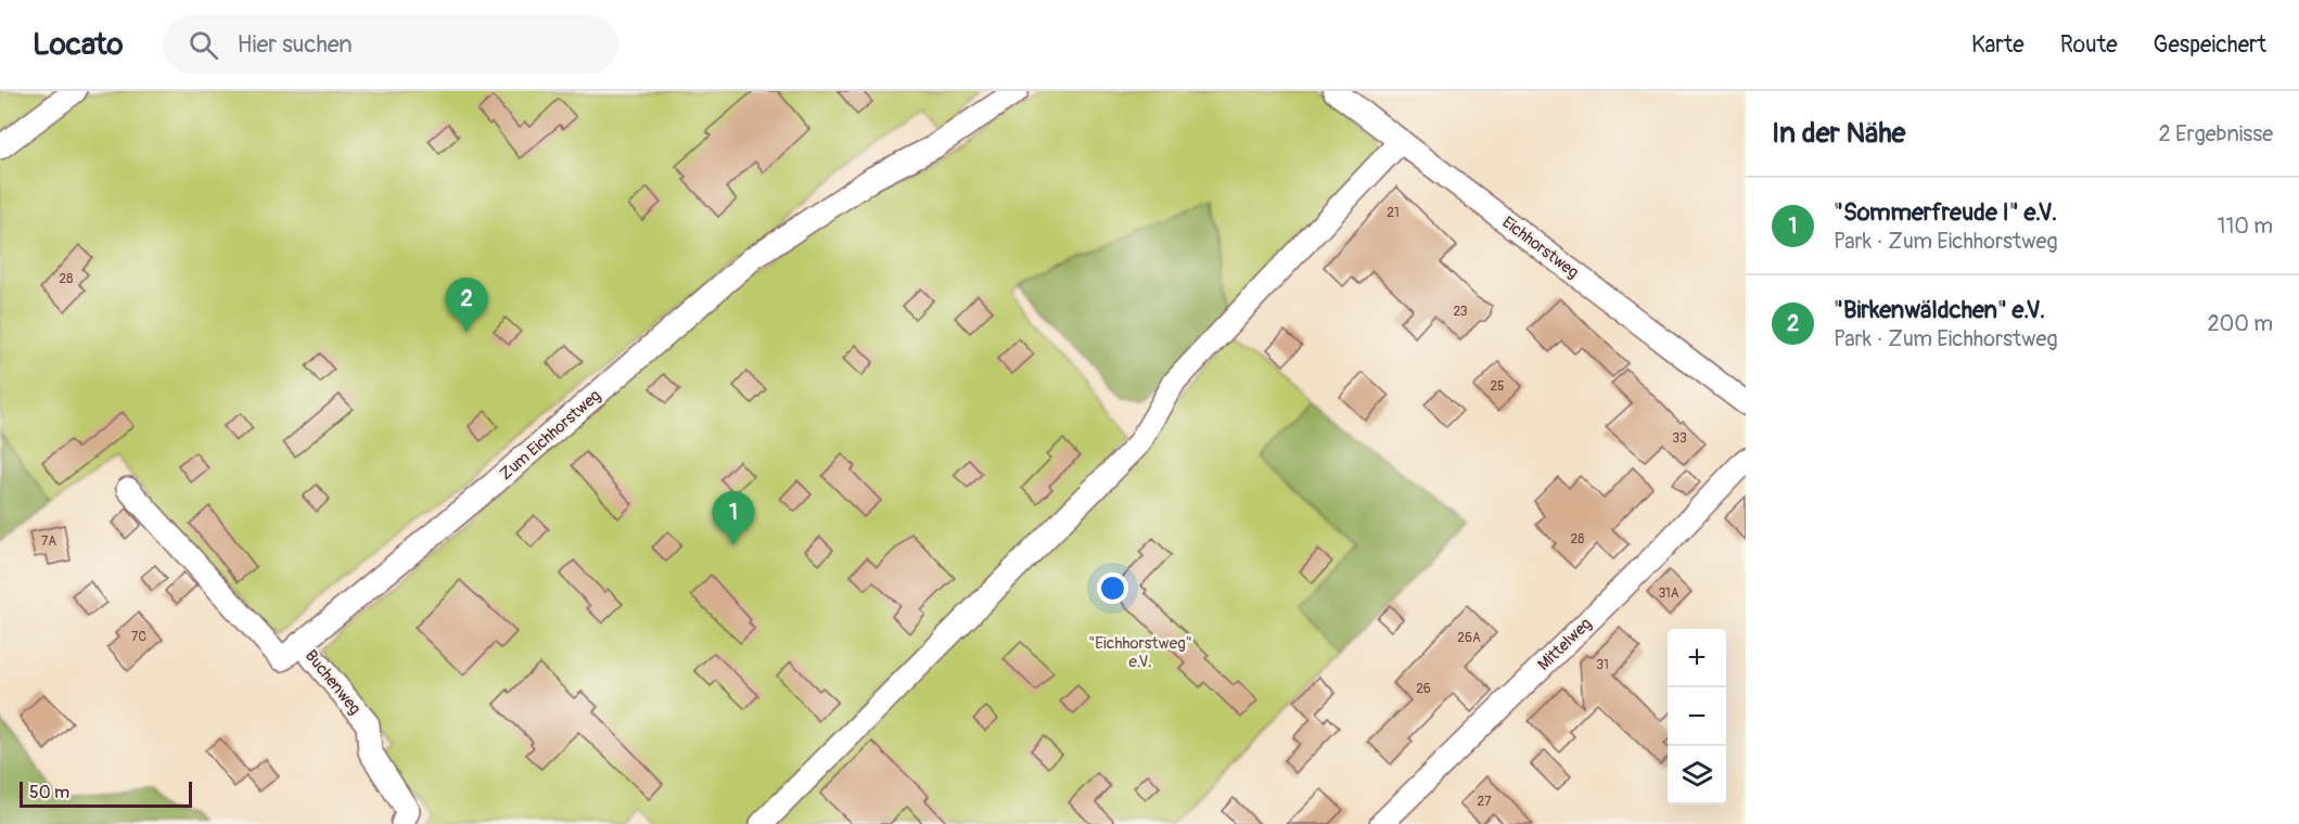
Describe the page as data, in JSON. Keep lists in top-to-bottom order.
{
  "streets": {
    "street": [
      "Eichhorstweg",
      "Zum Eichhorstweg",
      "Mittelweg",
      "Buchenweg"
    ]
  },
  "crossings": [
    ["Zum Eichhorstweg", "Buchenweg"]
  ],
  "parks": ["\"Eichhorstweg\" e.V."],
  "house_numbers": [
    "21",
    "28",
    "23",
    "25",
    "33",
    "28",
    "7A",
    "31A",
    "7C",
    "26A",
    "31",
    "26",
    "27"
  ],
  "scale_bar": "50 m",
  "page": {
    "header": "Locato",
    "search": "Hier suchen",
    "nav": ["Karte", "Route", "Gespeichert"],
    "heading": ["In der Nähe", "2 Ergebnisse"],
    "list": [
      {
        "mark": "1",
        "name": "\"Sommerfreude I\" e.V.",
        "note": "Park · Zum Eichhorstweg",
        "value": "110 m"
      },
      {
        "mark": "2",
        "name": "\"Birkenwäldchen\" e.V.",
        "note": "Park · Zum Eichhorstweg",
        "value": "200 m"
      }
    ],
    "pins": ["2", "1"],
    "map_buttons": ["+", "−"],
    "scale": "50 m"
  }
}
